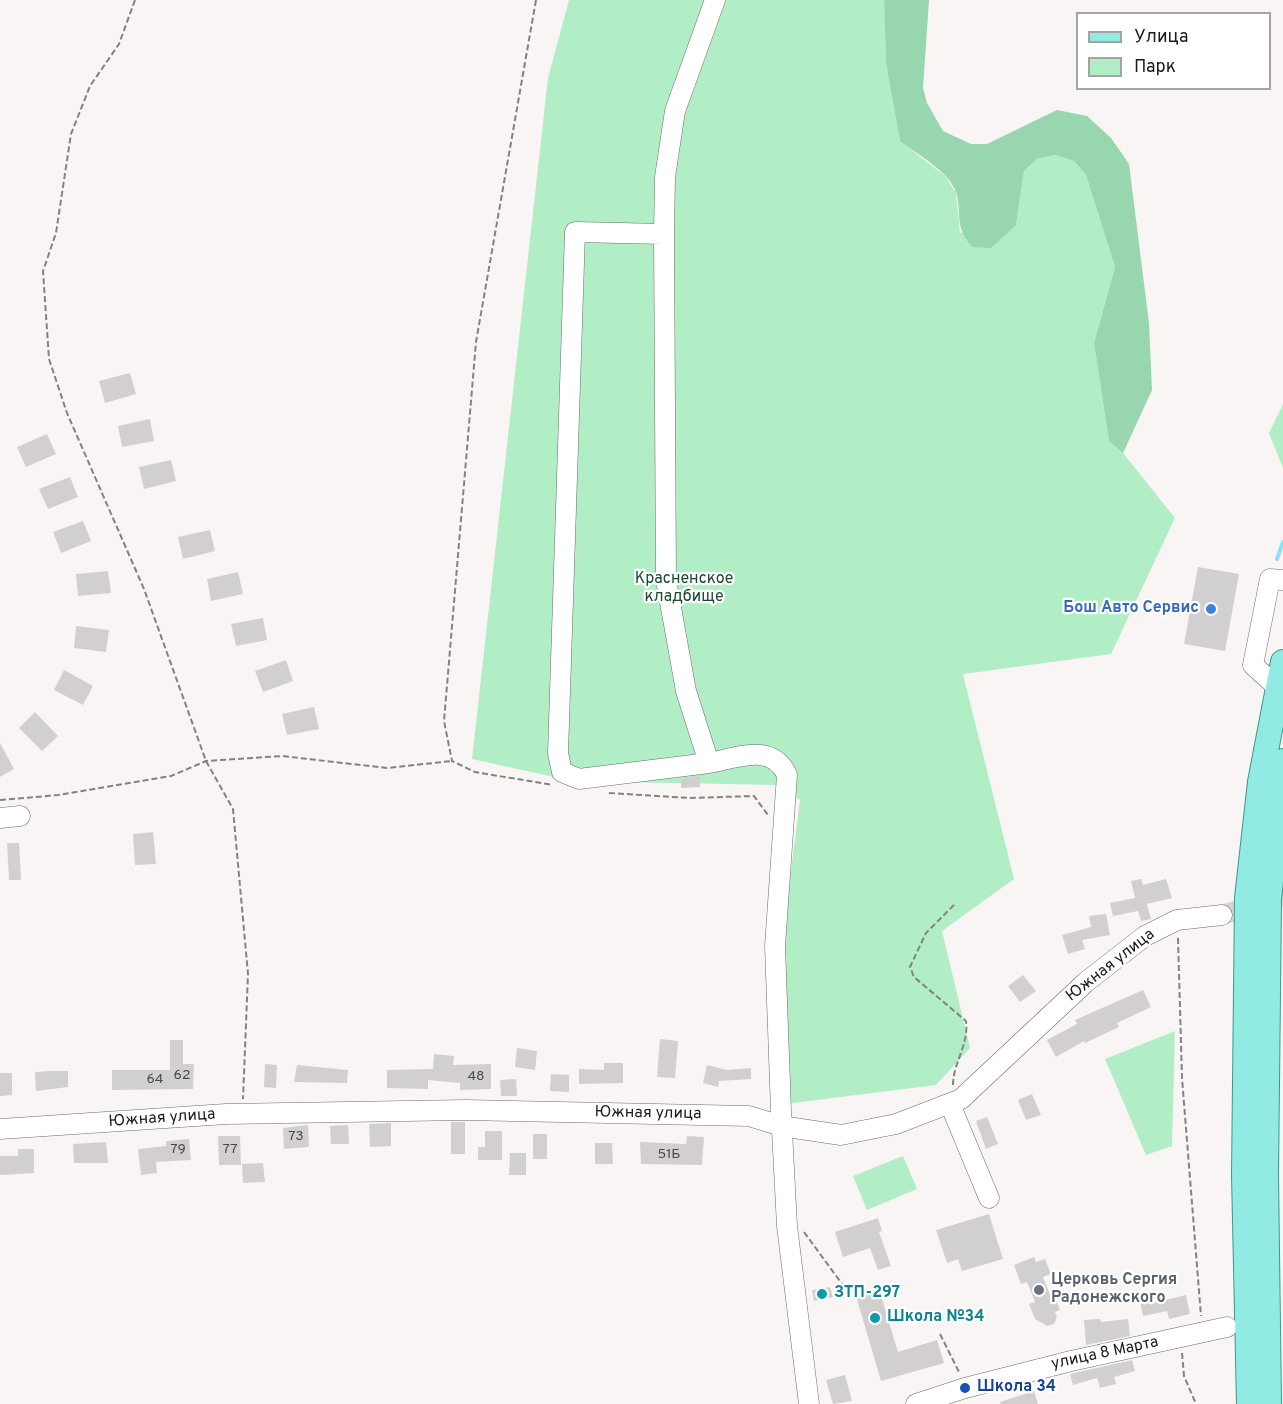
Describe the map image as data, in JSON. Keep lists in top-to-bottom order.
{
  "streets": {
    "street": ["Южная улица", "улица 8 Марта"]
  },
  "parks": ["Красненское кладбище"],
  "places": [
    "Бош Авто Сервис",
    "Церковь Сергия Радонежского",
    "ЗТП-297",
    "Школа №34",
    "Школа 34"
  ],
  "house_numbers": [
    "62",
    "48",
    "64",
    "73",
    "79",
    "77",
    "51Б"
  ],
  "legend": ["Улица", "Парк"]
}
